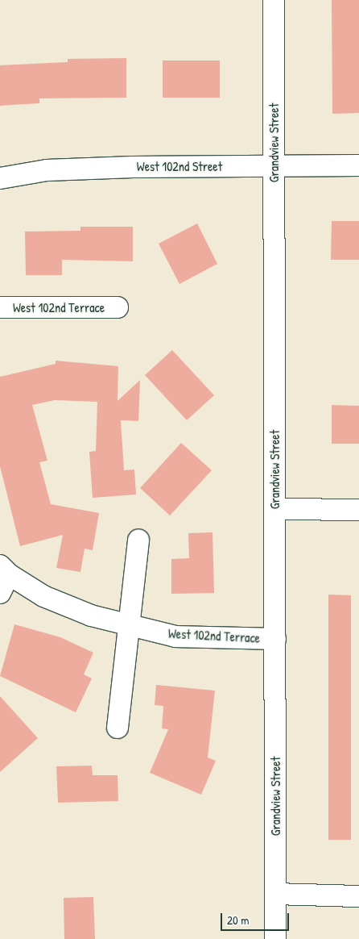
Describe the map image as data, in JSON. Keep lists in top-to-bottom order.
{
  "streets": {
    "street": ["Grandview Street", "West 102nd Street", "West 102nd Terrace"]
  },
  "crossings": [
    ["Grandview Street", "West 102nd Street"],
    ["Grandview Street", "West 102nd Terrace"]
  ],
  "scale_bar": "20 m"
}
